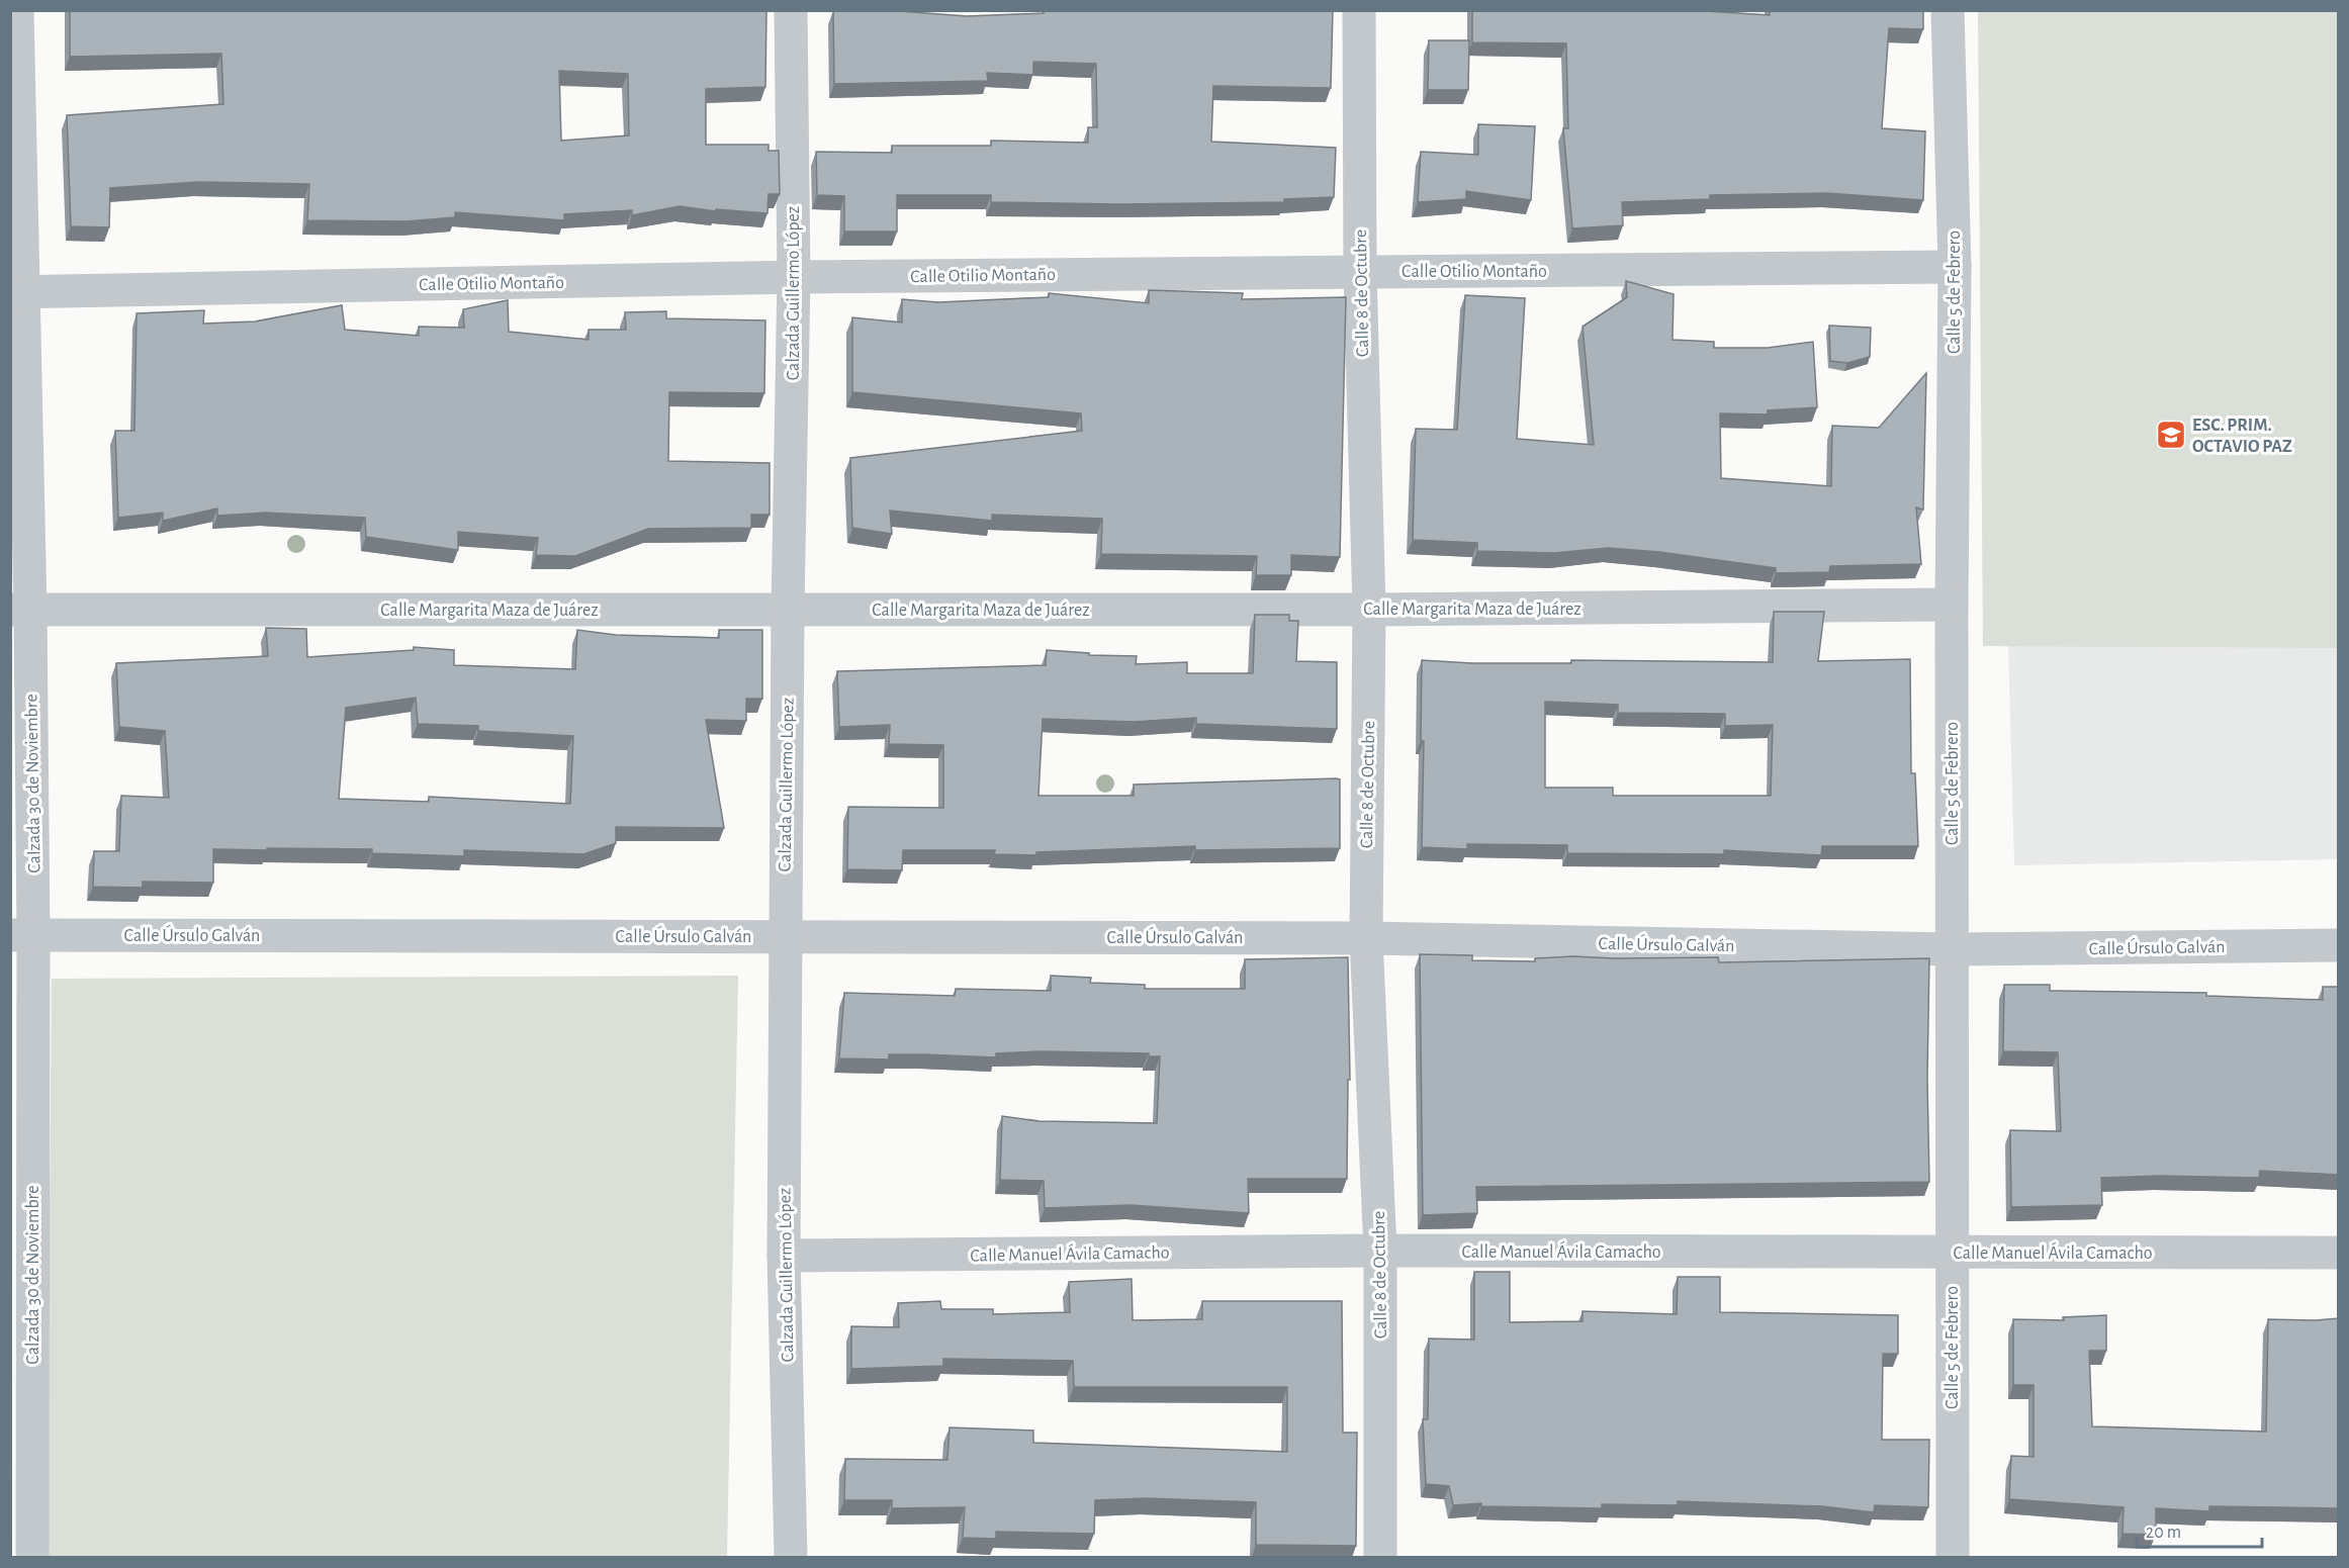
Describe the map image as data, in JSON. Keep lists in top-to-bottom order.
{
  "streets": {
    "street": [
      "Calle Otilio Montaño",
      "Calle 5 de Febrero",
      "Calzada Guillermo López",
      "Calle 8 de Octubre",
      "Calle Margarita Maza de Juárez",
      "Calzada 30 de Noviembre",
      "Calle Úrsulo Galván",
      "Calle Manuel Ávila Camacho"
    ]
  },
  "crossings": [
    ["Calle Otilio Montaño", "Calle 5 de Febrero"],
    ["Calle Otilio Montaño", "Calzada Guillermo López"],
    ["Calle Otilio Montaño", "Calle 8 de Octubre"],
    ["Calle Otilio Montaño", "Calzada 30 de Noviembre"],
    ["Calle 5 de Febrero", "Calle Margarita Maza de Juárez"],
    ["Calle 5 de Febrero", "Calle Úrsulo Galván"],
    ["Calle 5 de Febrero", "Calle Manuel Ávila Camacho"],
    ["Calzada Guillermo López", "Calle Margarita Maza de Juárez"],
    ["Calzada Guillermo López", "Calle Úrsulo Galván"],
    ["Calzada Guillermo López", "Calle Manuel Ávila Camacho"],
    ["Calle 8 de Octubre", "Calle Margarita Maza de Juárez"],
    ["Calle 8 de Octubre", "Calle Úrsulo Galván"],
    ["Calle 8 de Octubre", "Calle Manuel Ávila Camacho"],
    ["Calle Margarita Maza de Juárez", "Calzada 30 de Noviembre"],
    ["Calzada 30 de Noviembre", "Calle Úrsulo Galván"]
  ],
  "places": {
    "school or university": ["ESC. PRIM. OCTAVIO PAZ"]
  },
  "scale_bar": "20 m"
}
